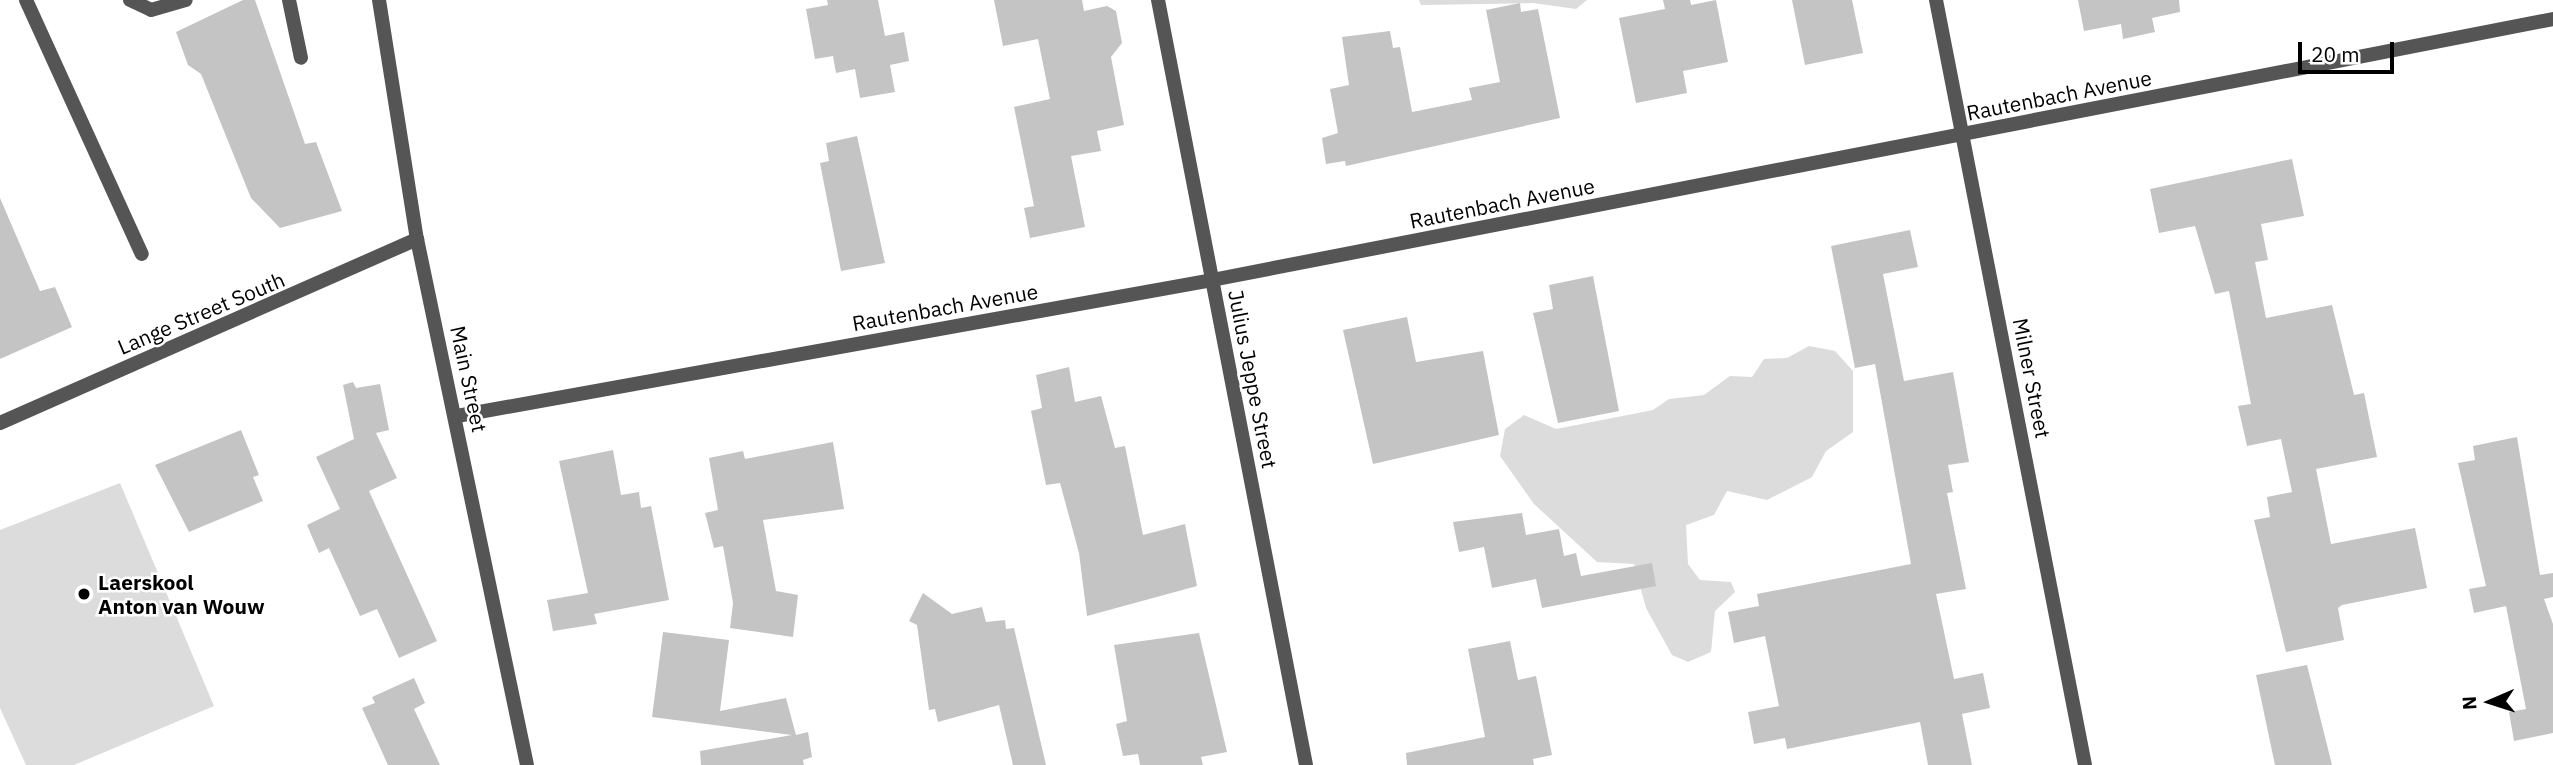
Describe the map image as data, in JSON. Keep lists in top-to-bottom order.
{
  "streets": {
    "street": [
      "Rautenbach Avenue",
      "Lange Street South",
      "Milner Street",
      "Main Street",
      "Julius Jeppe Street"
    ]
  },
  "crossings": [
    ["Rautenbach Avenue", "Milner Street"],
    ["Rautenbach Avenue", "Main Street"],
    ["Rautenbach Avenue", "Julius Jeppe Street"],
    ["Lange Street South", "Main Street"]
  ],
  "places": ["Laerskool Anton van Wouw"],
  "scale_bar": "20 m",
  "north": "left"
}
